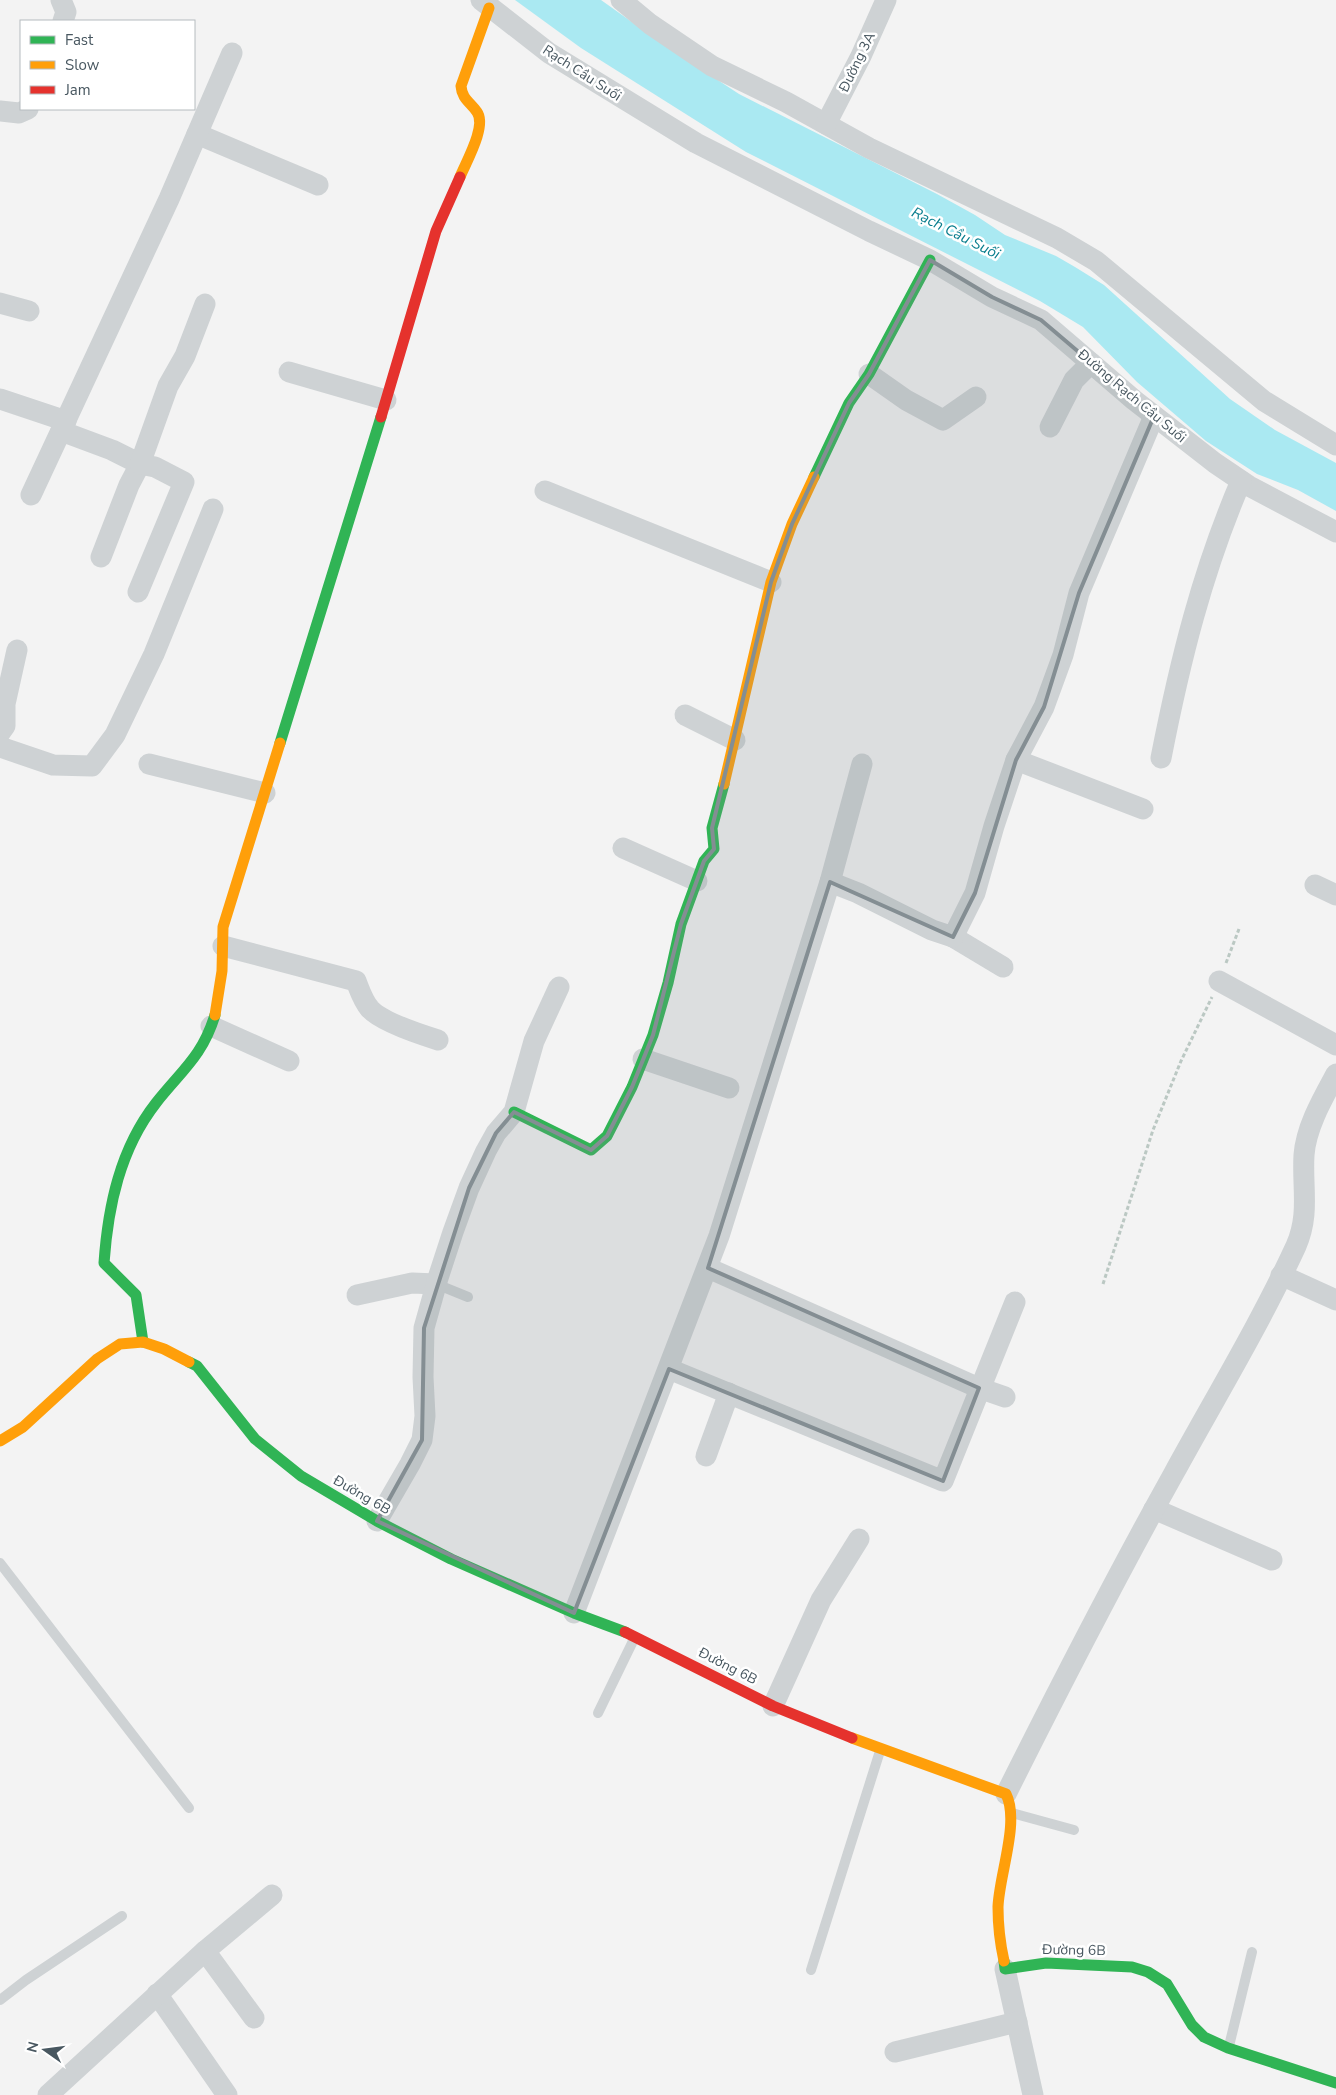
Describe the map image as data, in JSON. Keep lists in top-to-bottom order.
{
  "streets": {
    "street": [
      "Đường 3A",
      "Rạch Cầu Suối",
      "Đường Rạch Cầu Suối",
      "Đường 6B"
    ]
  },
  "crossings": [
    ["Rạch Cầu Suối", "Đường Rạch Cầu Suối"]
  ],
  "water": ["Rạch Cầu Suối"],
  "legend": ["Fast", "Slow", "Jam"],
  "north": "left"
}
